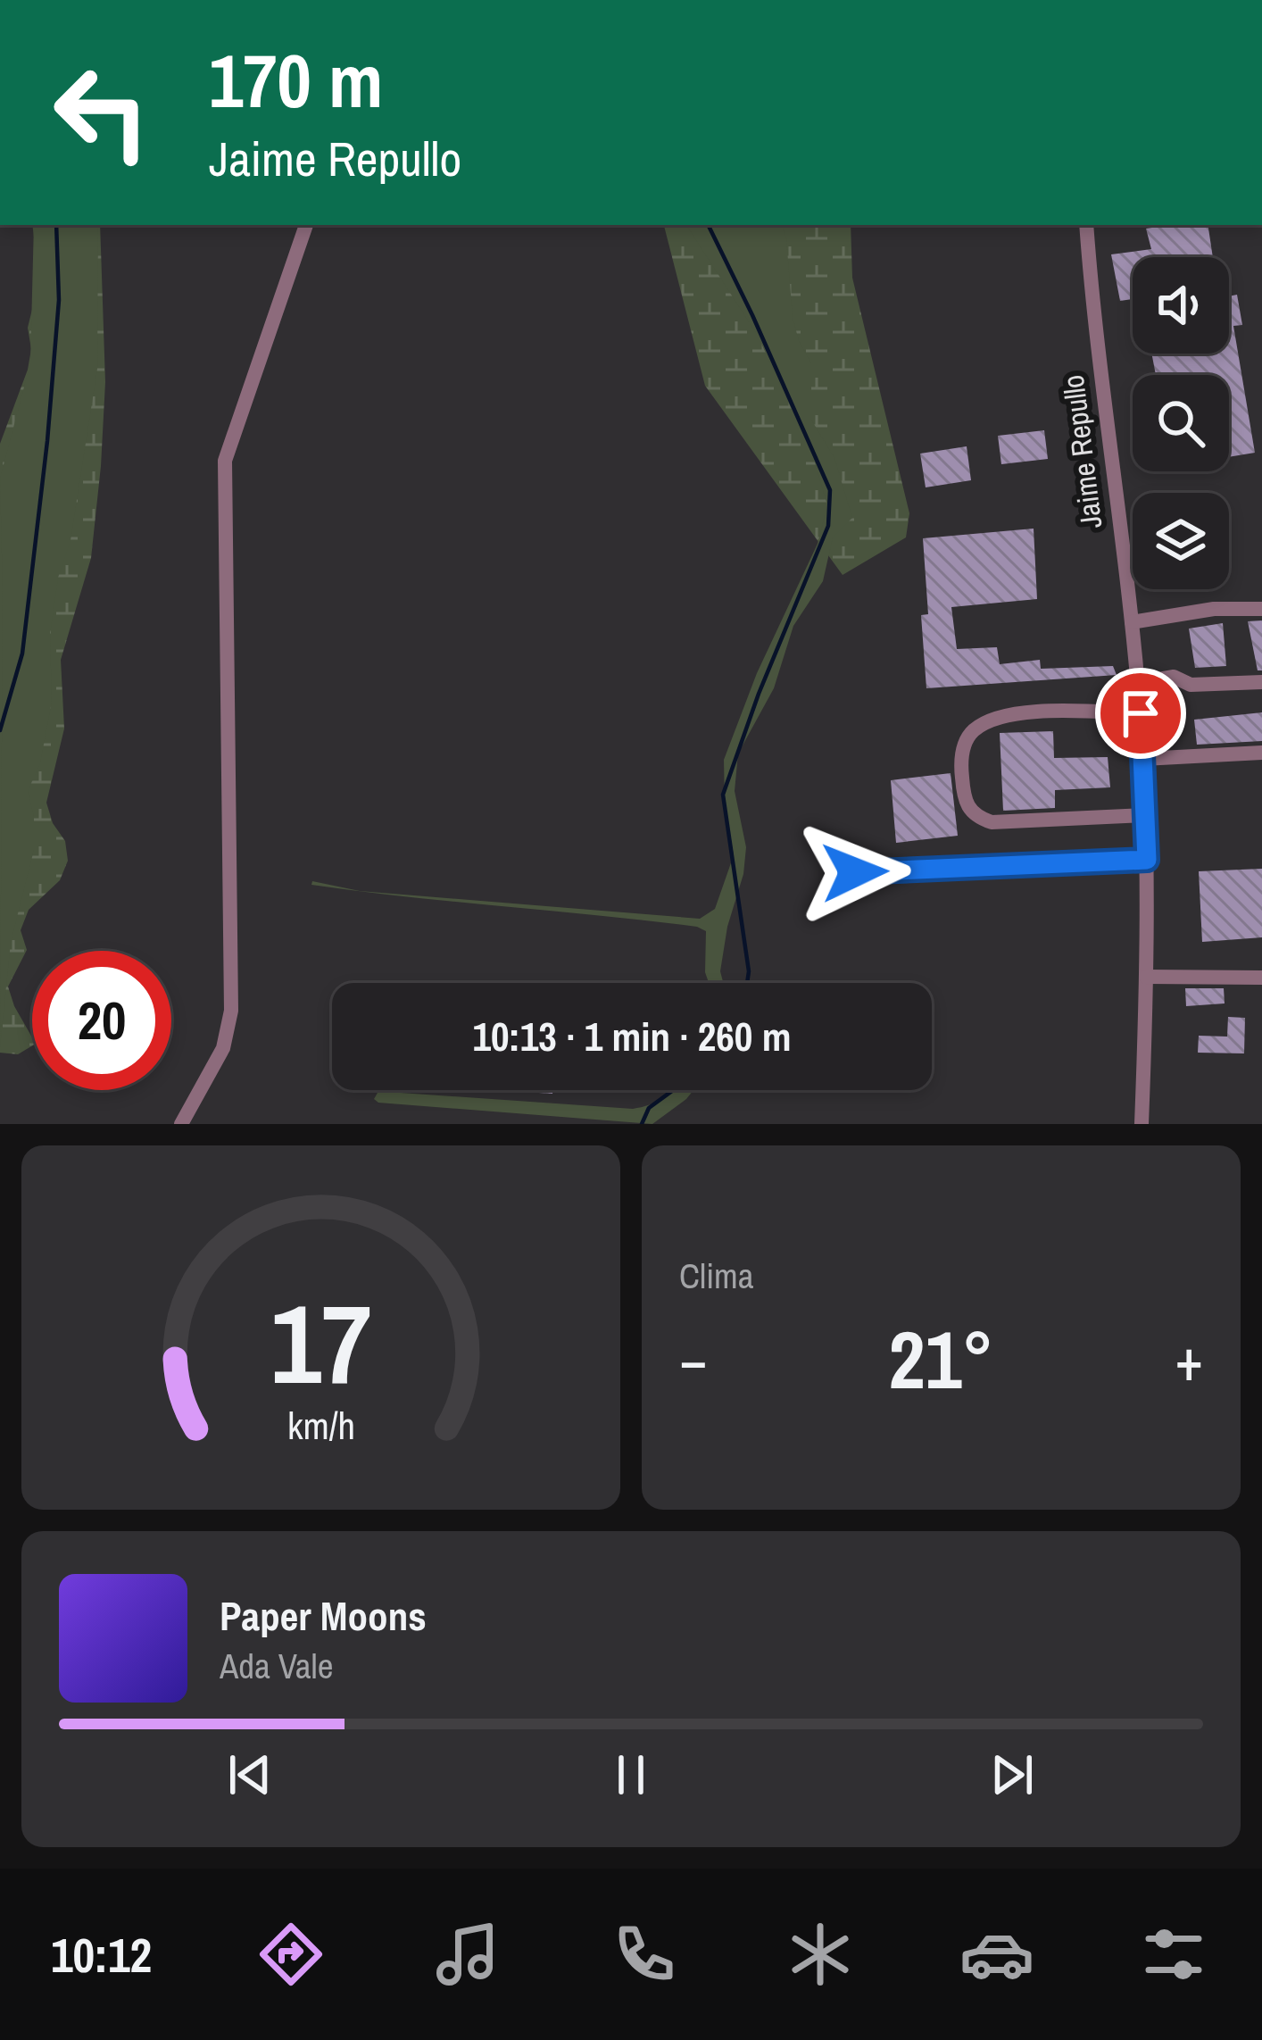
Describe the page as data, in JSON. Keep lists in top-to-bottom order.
{
  "streets": {
    "street": ["Jaime Repullo"]
  },
  "page": {
    "turn": ["170 m", "Jaime Repullo"],
    "limit": "20",
    "trip": "10:13 · 1 min · 260 m",
    "tile": "Clima",
    "heat": ["−", "21°", "+"],
    "song": ["Paper Moons", "Ada Vale"],
    "tabs": "10:12",
    "gauge": ["17", "km/h"]
  }
}
